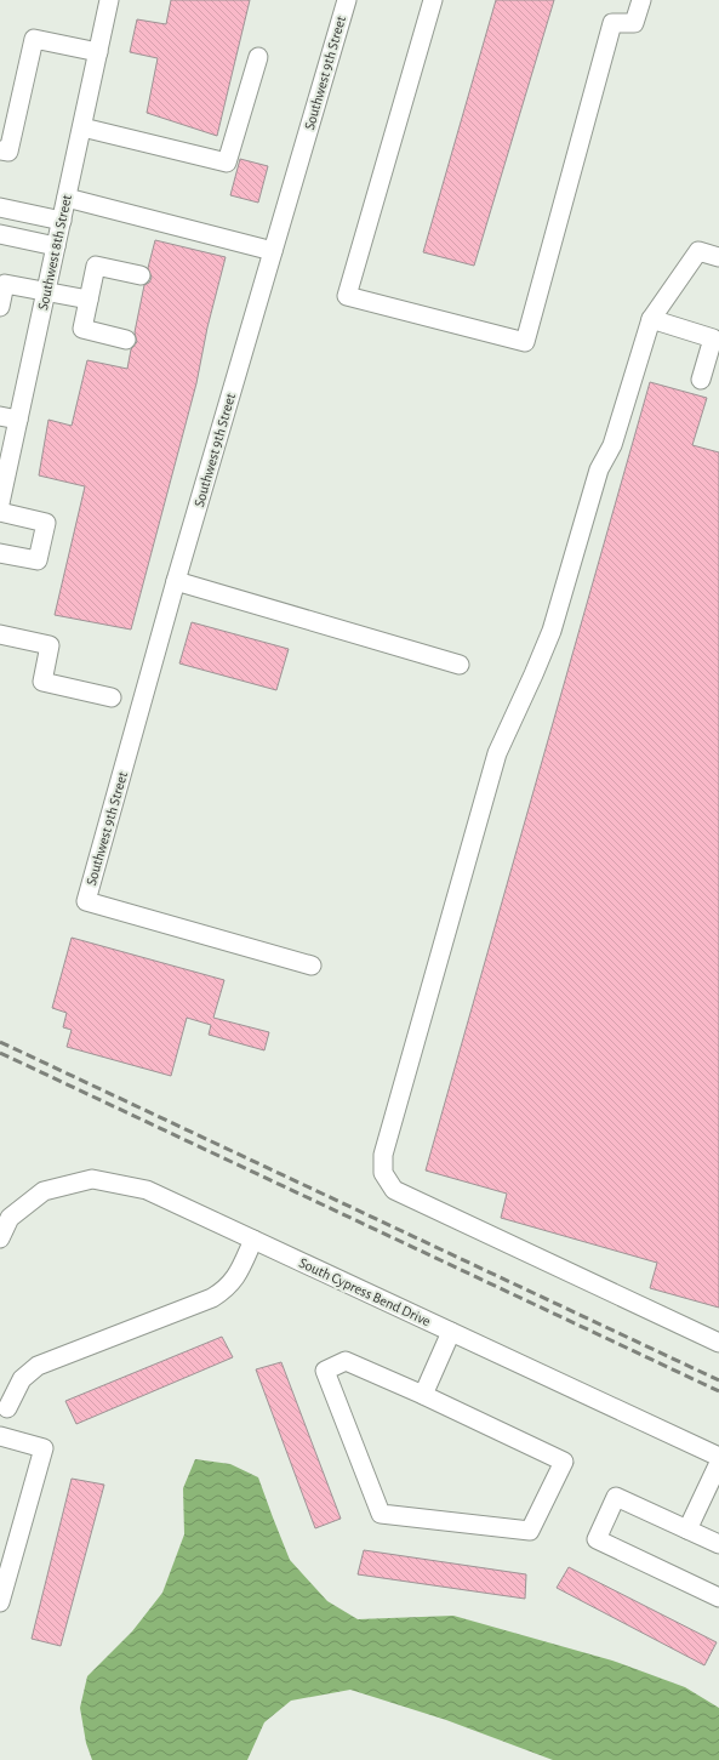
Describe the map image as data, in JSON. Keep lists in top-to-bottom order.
{
  "streets": {
    "street": ["Southwest 9th Street", "Southwest 8th Street", "South Cypress Bend Drive"]
  }
}
